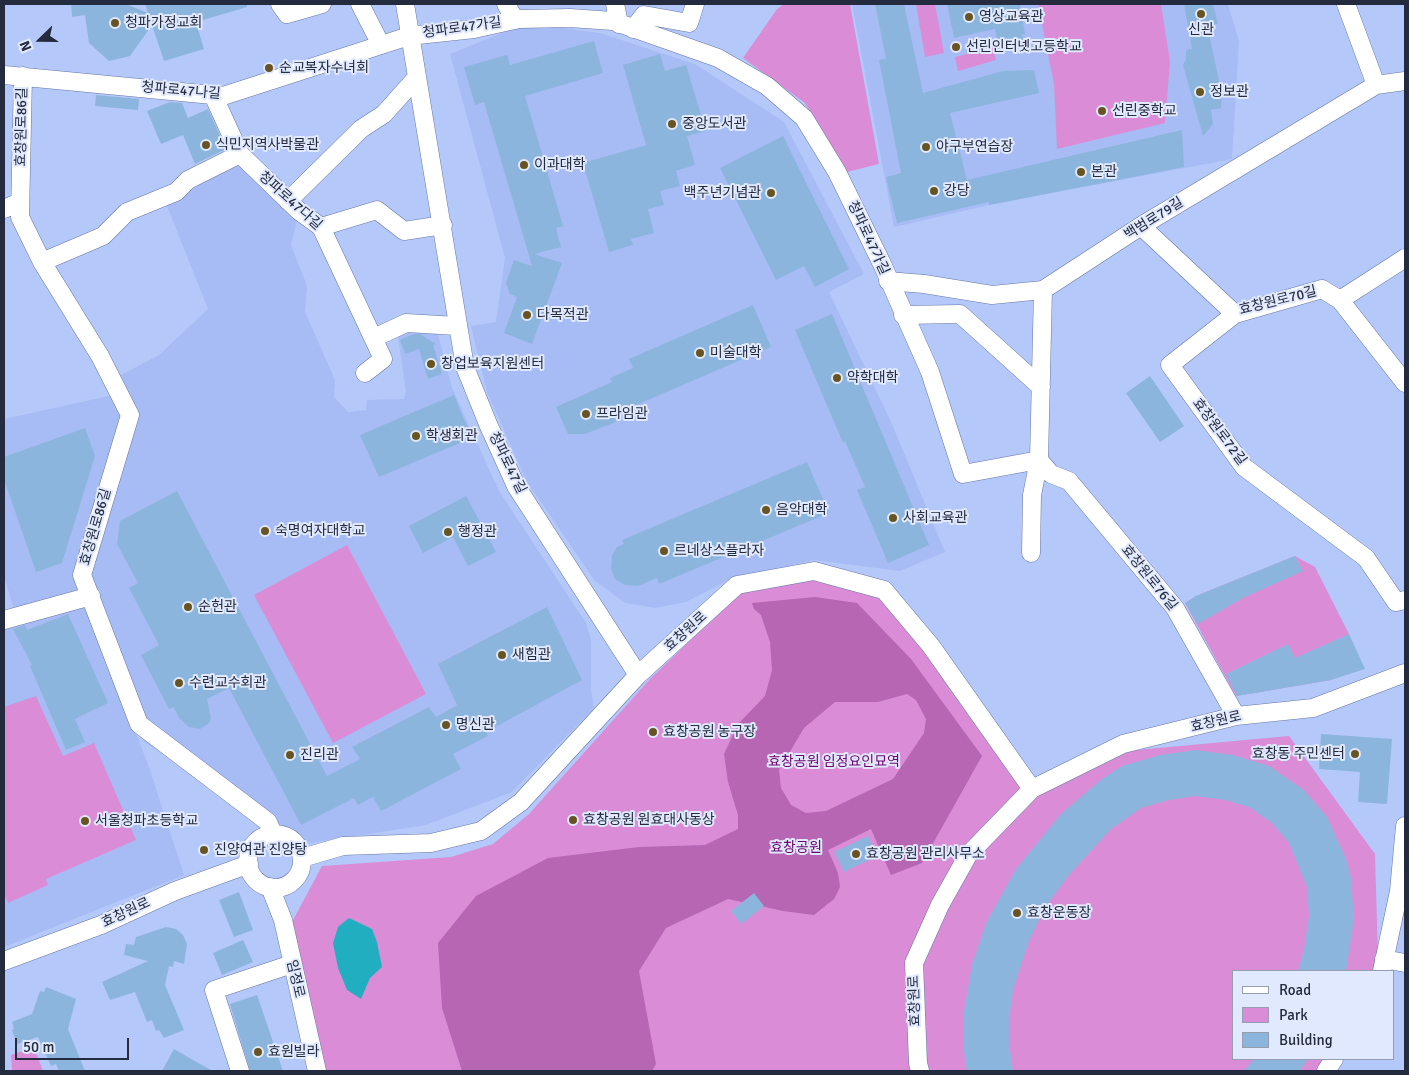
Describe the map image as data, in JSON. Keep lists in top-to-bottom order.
{
  "streets": {
    "street": [
      "청파로47가길",
      "청파로47나길",
      "효창원로86길",
      "청파로47다길",
      "백범로79길",
      "효창원로70길",
      "효창원로72길",
      "청파로47길",
      "효창원로76길",
      "효창원로",
      "임정로"
    ]
  },
  "crossings": [
    ["청파로47가길", "청파로47나길"],
    ["청파로47가길", "백범로79길"],
    ["청파로47가길", "청파로47길"],
    ["청파로47가길", "효창원로76길"],
    ["청파로47나길", "효창원로86길"],
    ["청파로47나길", "청파로47다길"],
    ["청파로47나길", "청파로47길"],
    ["효창원로86길", "효창원로"],
    ["효창원로86길", "임정로"],
    ["백범로79길", "효창원로70길"],
    ["효창원로70길", "효창원로72길"],
    ["청파로47길", "효창원로"],
    ["효창원로76길", "효창원로"],
    ["효창원로", "임정로"]
  ],
  "parks": ["효창공원 임정요인묘역", "효창공원"],
  "places": [
    "신관",
    "영상교육관",
    "청파가정교회",
    "선린인터넷고등학교",
    "순교복자수녀회",
    "정보관",
    "선린중학교",
    "중앙도서관",
    "식민지역사박물관",
    "야구부연습장",
    "이과대학",
    "본관",
    "강당",
    "백주년기념관",
    "다목적관",
    "미술대학",
    "창업보육지원센터",
    "약학대학",
    "프라임관",
    "학생회관",
    "음악대학",
    "사회교육관",
    "숙명여자대학교",
    "행정관",
    "르네상스플라자",
    "순헌관",
    "새힘관",
    "수련교수회관",
    "명신관",
    "효창공원 농구장",
    "효창동 주민센터",
    "진리관",
    "효창공원 원효대사동상",
    "서울청파초등학교",
    "진양여관 진양탕",
    "효창공원 관리사무소",
    "효창운동장",
    "효원빌라"
  ],
  "legend": ["Road", "Park", "Building"],
  "scale_bar": "50 m",
  "north": "left"
}
